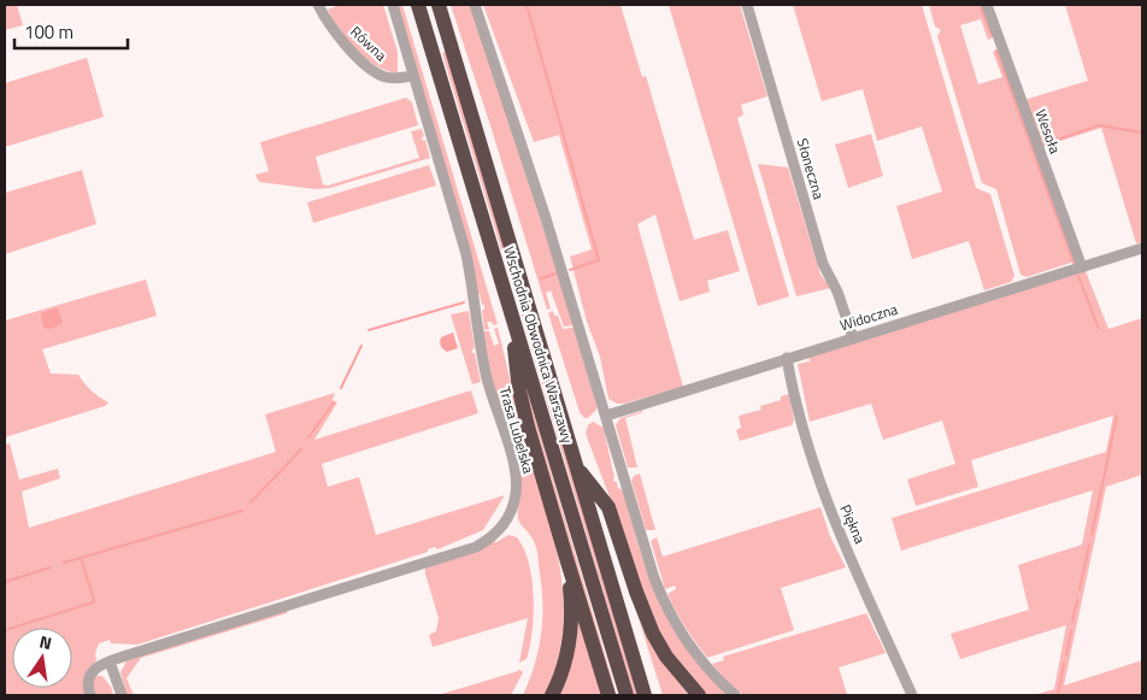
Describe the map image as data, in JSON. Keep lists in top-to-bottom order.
{
  "streets": {
    "highway": ["Wschodnia Obwodnica Warszawy"],
    "street": [
      "Równa",
      "Wesoła",
      "Słoneczna",
      "Widoczna",
      "Trasa Lubelska",
      "Piękna"
    ]
  },
  "crossings": [
    ["Równa", "Trasa Lubelska"],
    ["Wesoła", "Widoczna"],
    ["Słoneczna", "Widoczna"],
    ["Widoczna", "Piękna"]
  ],
  "scale_bar": "100 m",
  "north": "top"
}
